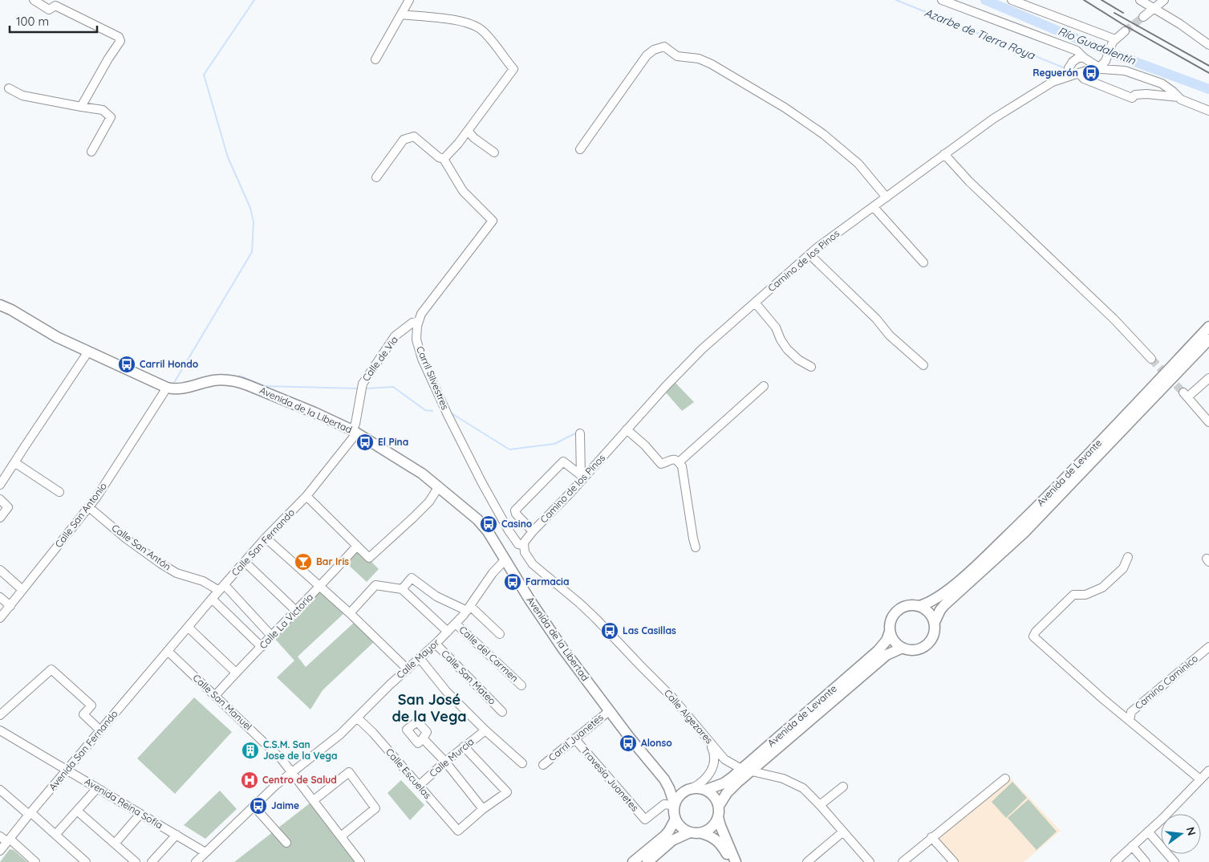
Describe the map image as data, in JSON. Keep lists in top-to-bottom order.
{
  "streets": {
    "main road": ["Avenida de la Libertad", "Avenida de Levante"],
    "street": [
      "Camino de los Pinos",
      "Calle de Via",
      "Carril Silvestres",
      "Calle San Antonio",
      "Calle San Fernando",
      "Calle San Antón",
      "Calle La Victoria",
      "Calle del Carmen",
      "Calle Mayor",
      "Calle San Mateo",
      "Camino Caminico",
      "Calle San Manuel",
      "Calle Algezares",
      "Carril Juanetes",
      "Avenida San Fernando",
      "Calle Murcia",
      "Calle Escuelas",
      "Travesía Juanetes",
      "Avenida Reina Sofía"
    ]
  },
  "crossings": [
    ["Camino de los Pinos", "Carril Silvestres"],
    ["Camino de los Pinos", "Calle Algezares"],
    ["Calle de Via", "Carril Silvestres"],
    ["Calle de Via", "Avenida de la Libertad"],
    ["Calle de Via", "Calle San Fernando"],
    ["Carril Silvestres", "Calle Algezares"],
    ["Avenida de la Libertad", "Avenida de Levante"],
    ["Avenida de la Libertad", "Calle San Antonio"],
    ["Avenida de la Libertad", "Calle San Fernando"],
    ["Avenida de la Libertad", "Calle Mayor"],
    ["Avenida de la Libertad", "Carril Juanetes"],
    ["Avenida de la Libertad", "Travesía Juanetes"],
    ["Avenida de Levante", "Calle Algezares"],
    ["Avenida de Levante", "Travesía Juanetes"],
    ["Calle San Antonio", "Calle San Antón"],
    ["Calle San Fernando", "Calle San Antón"],
    ["Calle San Fernando", "Calle San Manuel"],
    ["Calle San Fernando", "Avenida San Fernando"],
    ["Calle San Antón", "Calle La Victoria"],
    ["Calle La Victoria", "Calle San Manuel"],
    ["Calle del Carmen", "Calle Mayor"],
    ["Calle Mayor", "Calle San Mateo"],
    ["Calle Mayor", "Calle San Manuel"],
    ["Calle Mayor", "Calle Escuelas"],
    ["Calle Mayor", "Avenida Reina Sofía"],
    ["Calle San Manuel", "Avenida San Fernando"],
    ["Carril Juanetes", "Travesía Juanetes"],
    ["Avenida San Fernando", "Avenida Reina Sofía"],
    ["Calle Murcia", "Calle Escuelas"]
  ],
  "districts": ["San José de la Vega"],
  "water": ["Azarbe de Tierra Roya", "Río Guadalentín"],
  "places": {
    "bus stop": [
      "Reguerón",
      "Carril Hondo",
      "El Pina",
      "Casino",
      "Farmacia",
      "Las Casillas",
      "Alonso",
      "Jaime"
    ],
    "bar": ["Bar Iris"],
    "building": ["C.S.M. San Jose de la Vega"],
    "hospital": ["Centro de Salud"]
  },
  "scale_bar": "100 m",
  "north": "right"
}
